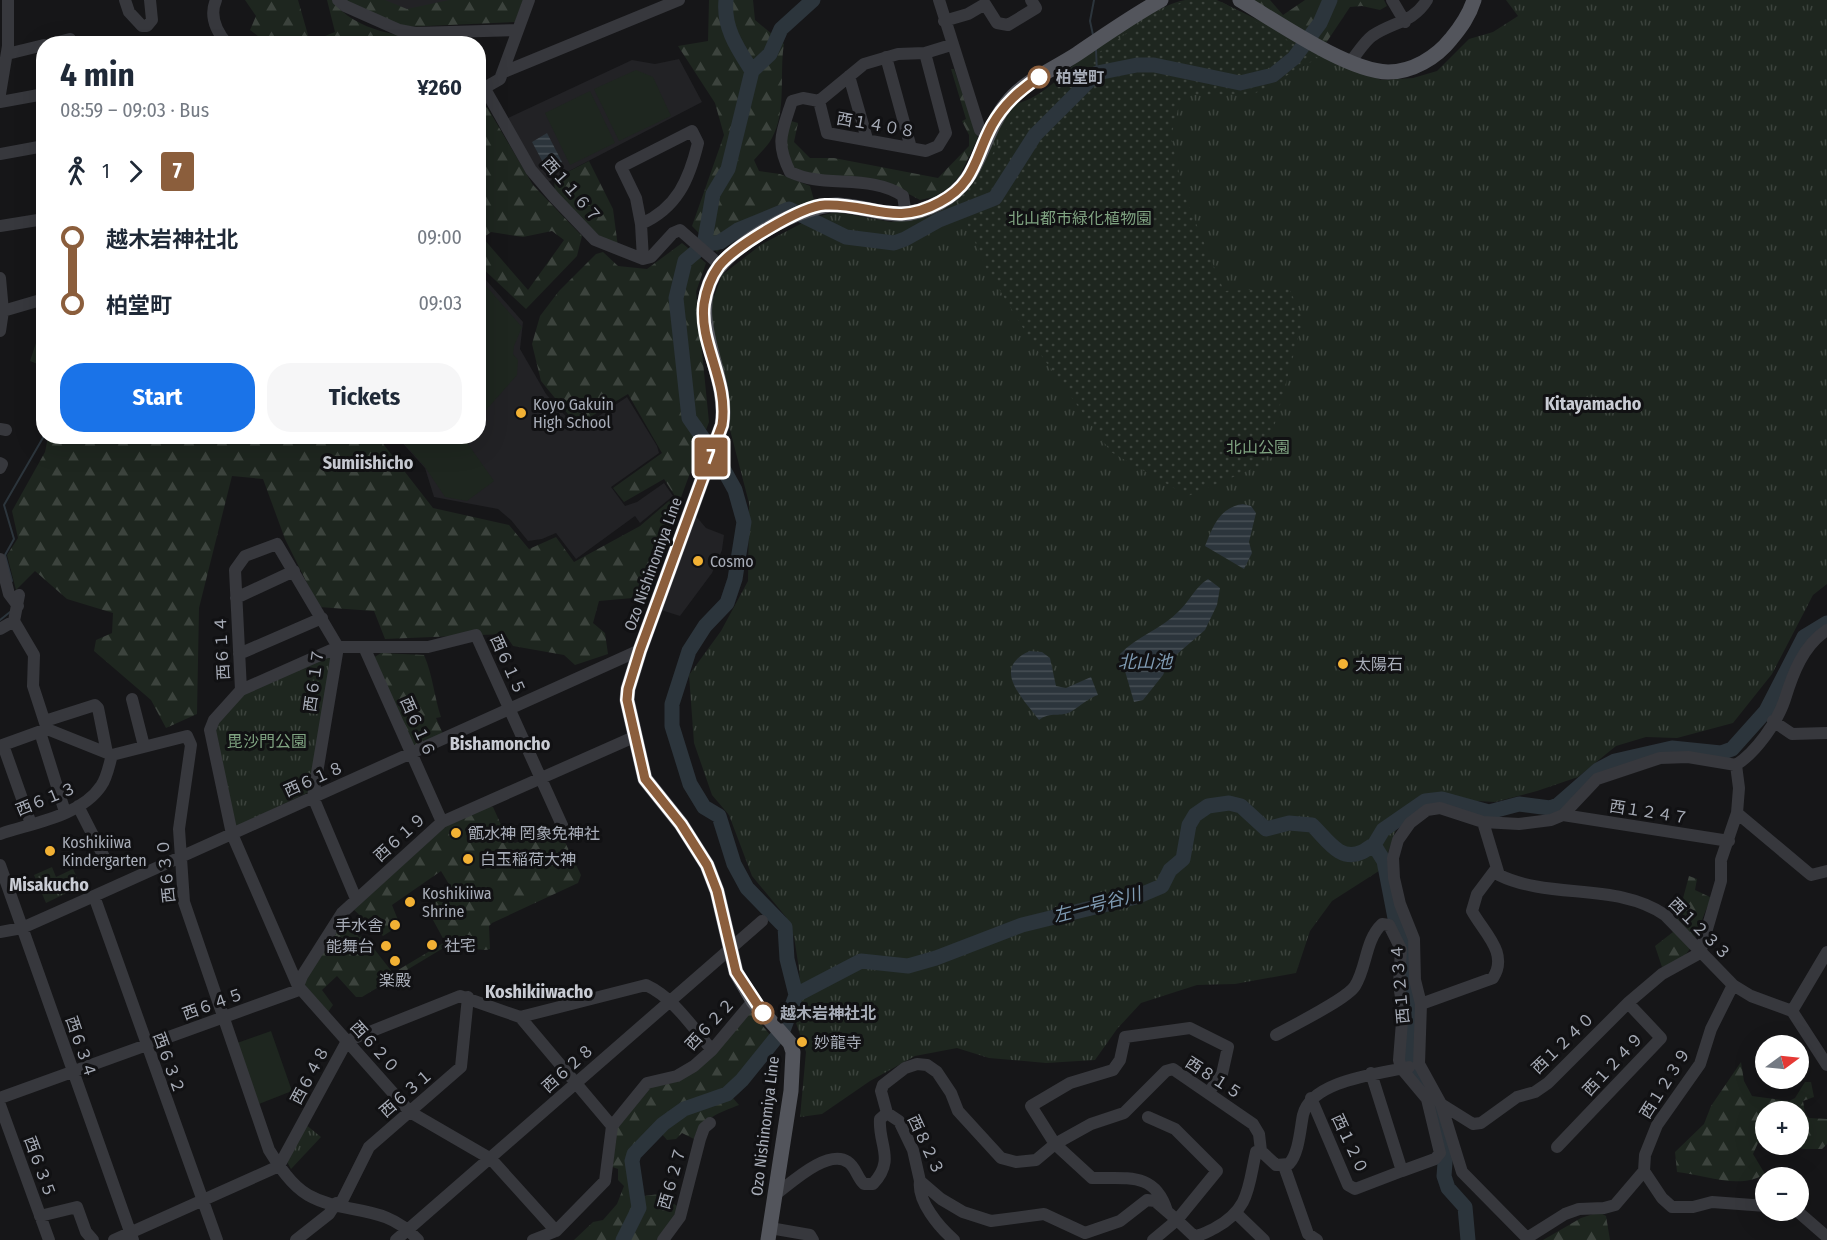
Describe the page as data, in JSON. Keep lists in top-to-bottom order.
{
  "streets": {
    "main road": ["Ozo Nishinomiya Line"],
    "street": [
      "西１４０８",
      "西１１６７",
      "西６１４",
      "西６１５",
      "西６１７",
      "西６１６",
      "西６１８",
      "西６１３",
      "西１２４７",
      "西６１９",
      "西６３０",
      "西１２３３",
      "西１２３４",
      "西６４５",
      "西６２２",
      "西１２４０",
      "西６３４",
      "西６２０",
      "西６３２",
      "西１２４９",
      "西６２８",
      "西６４８",
      "西８１５",
      "西１２３９",
      "西６３１",
      "西１２０",
      "西８２３",
      "西６３５",
      "西６２７"
    ]
  },
  "crossings": [
    ["Ozo Nishinomiya Line", "西６１８"],
    ["Ozo Nishinomiya Line", "西６１９"],
    ["Ozo Nishinomiya Line", "西６２２"],
    ["Ozo Nishinomiya Line", "西６２８"],
    ["Ozo Nishinomiya Line", "西８２３"],
    ["西６１４", "西６１５"],
    ["西６１４", "西６１７"],
    ["西６１４", "西６１８"],
    ["西６１４", "西６２０"],
    ["西６１５", "西６１７"],
    ["西６１５", "西６１６"],
    ["西６１５", "西６１８"],
    ["西６１５", "西６１９"],
    ["西６１７", "西６１８"],
    ["西６１６", "西６１８"],
    ["西６１６", "西６１９"],
    ["西６１８", "西６３０"],
    ["西６１８", "西６３４"],
    ["西６１８", "西６２０"],
    ["西６１８", "西６３２"],
    ["西６１３", "西６３０"],
    ["西１２４７", "西１２３４"],
    ["西６１９", "西６４５"],
    ["西６１９", "西６２０"],
    ["西６３０", "西６４５"],
    ["西６３０", "西６２８"],
    ["西６３０", "西６４８"],
    ["西６３０", "西６３１"],
    ["西１２３３", "西１２４０"],
    ["西１２３３", "西１２３９"],
    ["西１２３４", "西１２０"],
    ["西６４５", "西６３４"],
    ["西６４５", "西６２０"],
    ["西６４５", "西６３２"],
    ["西１２４０", "西１２４９"],
    ["西６２０", "西６２８"],
    ["西６２０", "西６４８"],
    ["西６２０", "西６３１"],
    ["西６４８", "西６３１"],
    ["西８１５", "西８２３"]
  ],
  "districts": [
    "Kitayamacho",
    "Sumiishicho",
    "Bishamoncho",
    "Misakucho",
    "Koshikiiwacho"
  ],
  "water": ["北山池", "左一号谷川"],
  "parks": ["北山都市緑化植物園", "北山公園", "毘沙門公園"],
  "places": [
    "柏堂町",
    "Koyo Gakuin High School",
    "Cosmo",
    "太陽石",
    "甑水神 罔象免神社",
    "Koshikiiwa Kindergarten",
    "白玉稲荷大神",
    "Koshikiiwa Shrine",
    "手水舎",
    "社宅",
    "能舞台",
    "楽殿",
    "越木岩神社北",
    "妙龍寺"
  ],
  "lines": ["bus line 7"],
  "north": "right",
  "page": {
    "on_map": "7",
    "heading": ["4 min", "08:59 – 09:03 · Bus", "¥260"],
    "legs": ["1", "7"],
    "list": [
      {
        "name": "越木岩神社北",
        "value": "09:00"
      },
      {
        "name": "柏堂町",
        "value": "09:03"
      }
    ],
    "buttons": ["Start", "Tickets"],
    "map_buttons": ["+", "−"]
  }
}
